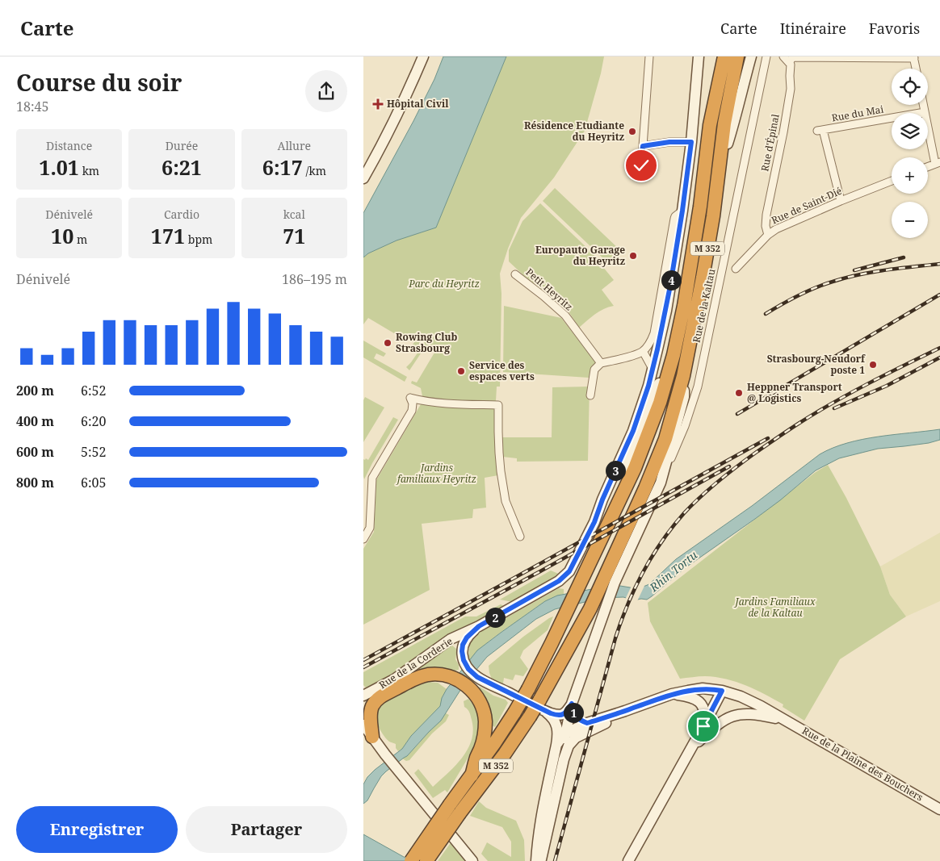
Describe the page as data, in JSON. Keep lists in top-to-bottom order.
{
  "streets": {
    "highway": ["M 352"],
    "main road": ["Rue de la Corderie", "Rue de la Plaine des Bouchers"],
    "street": [
      "Rue du Mai",
      "Rue d'Épinal",
      "Rue de Saint-Dié",
      "Petit Heyritz",
      "Rue de la Kaltau"
    ]
  },
  "crossings": [
    ["Rue du Mai", "Rue de Saint-Dié"],
    ["Rue d'Épinal", "Rue de Saint-Dié"]
  ],
  "water": ["Rhin Tortu"],
  "parks": ["Parc du Heyritz", "Jardins familiaux Heyritz", "Jardins Familiaux de la Kaltau"],
  "places": {
    "health": ["Hôpital Civil"],
    "other": [
      "Résidence Etudiante du Heyritz",
      "Europauto Garage du Heyritz",
      "Rowing Club Strasbourg",
      "Strasbourg-Neudorf poste 1",
      "Service des espaces verts",
      "Heppner Transport @ Logistics"
    ]
  },
  "page": {
    "header": "Carte",
    "nav": ["Carte", "Itinéraire", "Favoris"],
    "heading": ["Course du soir", "18:45"],
    "map_buttons": ["+", "−"],
    "stats": [
      ["Distance", "1.01 km"],
      ["Durée", "6:21"],
      ["Allure", "6:17 /km"],
      ["Dénivelé", "10 m"],
      ["Cardio", "171 bpm"],
      ["kcal", "71"]
    ],
    "chart": ["Dénivelé", "186–195 m"],
    "pins": [
      "4",
      "3",
      "2",
      "1"
    ],
    "list": [
      {
        "name": "200 m",
        "note": "6:52"
      },
      {
        "name": "400 m",
        "note": "6:20"
      },
      {
        "name": "600 m",
        "note": "5:52"
      },
      {
        "name": "800 m",
        "note": "6:05"
      }
    ],
    "buttons": ["Enregistrer", "Partager"]
  }
}
